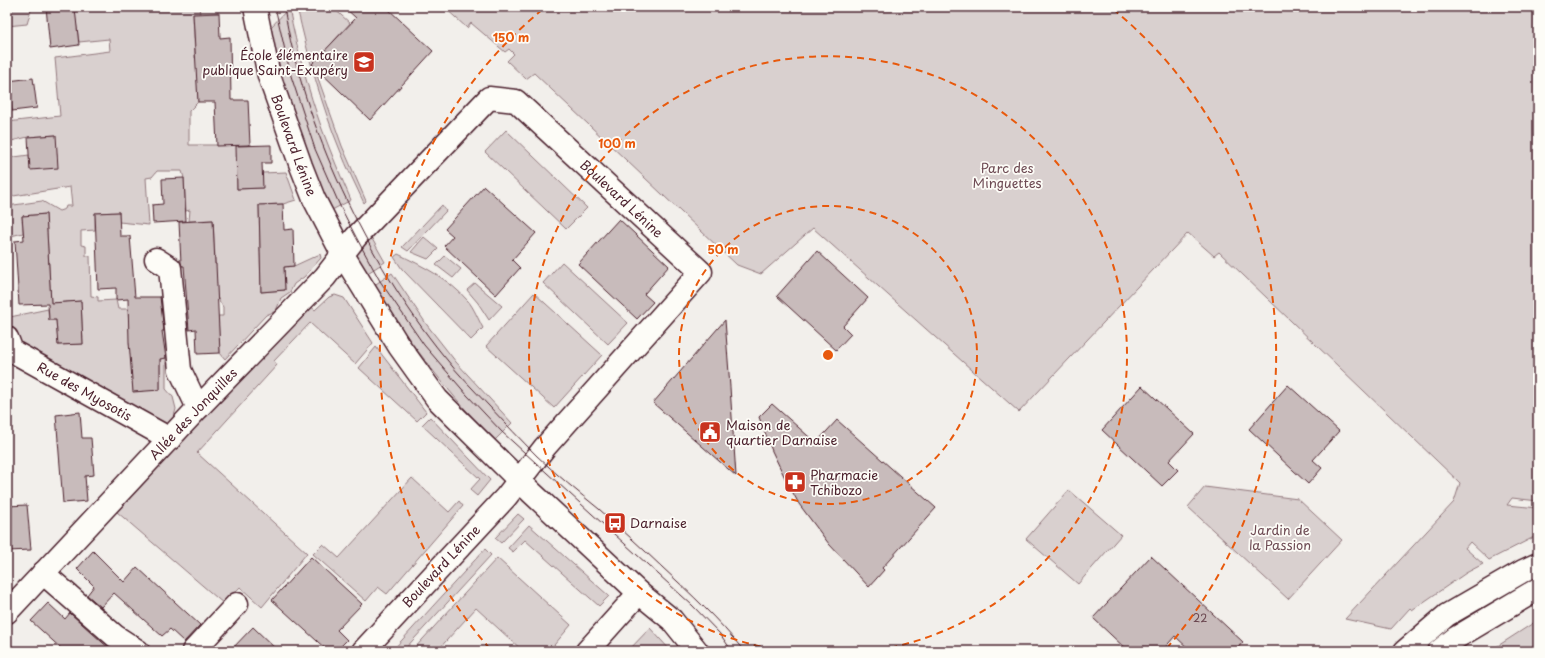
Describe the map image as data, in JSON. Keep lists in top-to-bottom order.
{
  "streets": {
    "street": ["Boulevard Lénine", "Rue des Myosotis", "Allée des Jonquilles"]
  },
  "crossings": [
    ["Boulevard Lénine", "Allée des Jonquilles"],
    ["Rue des Myosotis", "Allée des Jonquilles"]
  ],
  "parks": ["Parc des Minguettes", "Jardin de la Passion"],
  "places": {
    "school or university": ["École élémentaire publique Saint-Exupéry"],
    "public building": ["Maison de quartier Darnaise"],
    "pharmacy": ["Pharmacie Tchibozo"],
    "bus stop": ["Darnaise"]
  },
  "house_numbers": ["22"],
  "rings": ["150 m", "100 m", "50 m"]
}
